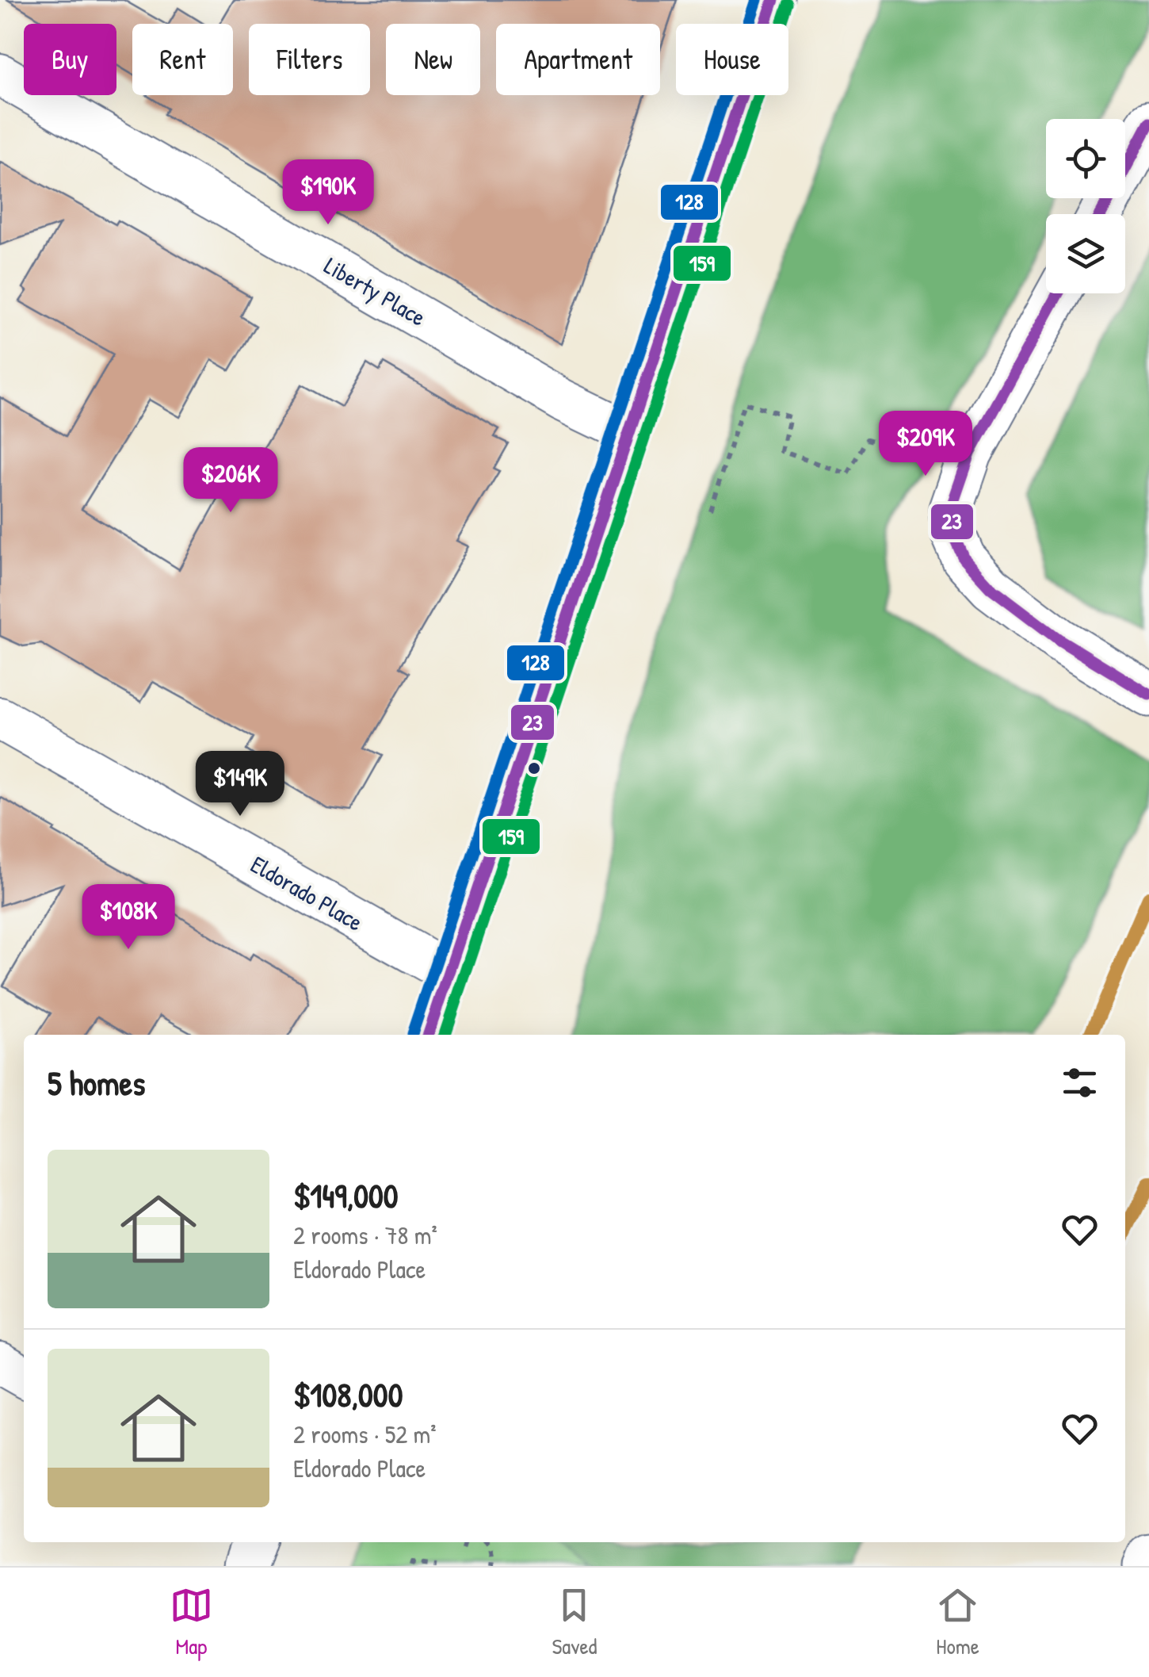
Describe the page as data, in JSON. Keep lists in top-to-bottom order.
{
  "streets": {
    "street": ["Liberty Place", "Eldorado Place"]
  },
  "lines": ["transit line 23", "transit line 128", "transit line 159"],
  "page": {
    "chip": [
      "Buy",
      "Rent",
      "Filters",
      "New",
      "Apartment",
      "House"
    ],
    "price": [
      "$190K",
      "$209K",
      "$206K",
      "$149K",
      "$108K"
    ],
    "heading": "5 homes",
    "list": [
      {
        "name": "$149,000",
        "note": "2 rooms · 78 m² · Eldorado Place"
      },
      {
        "name": "$108,000",
        "note": "2 rooms · 52 m² · Eldorado Place"
      }
    ],
    "tabs": ["Map", "Saved", "Home"]
  }
}
